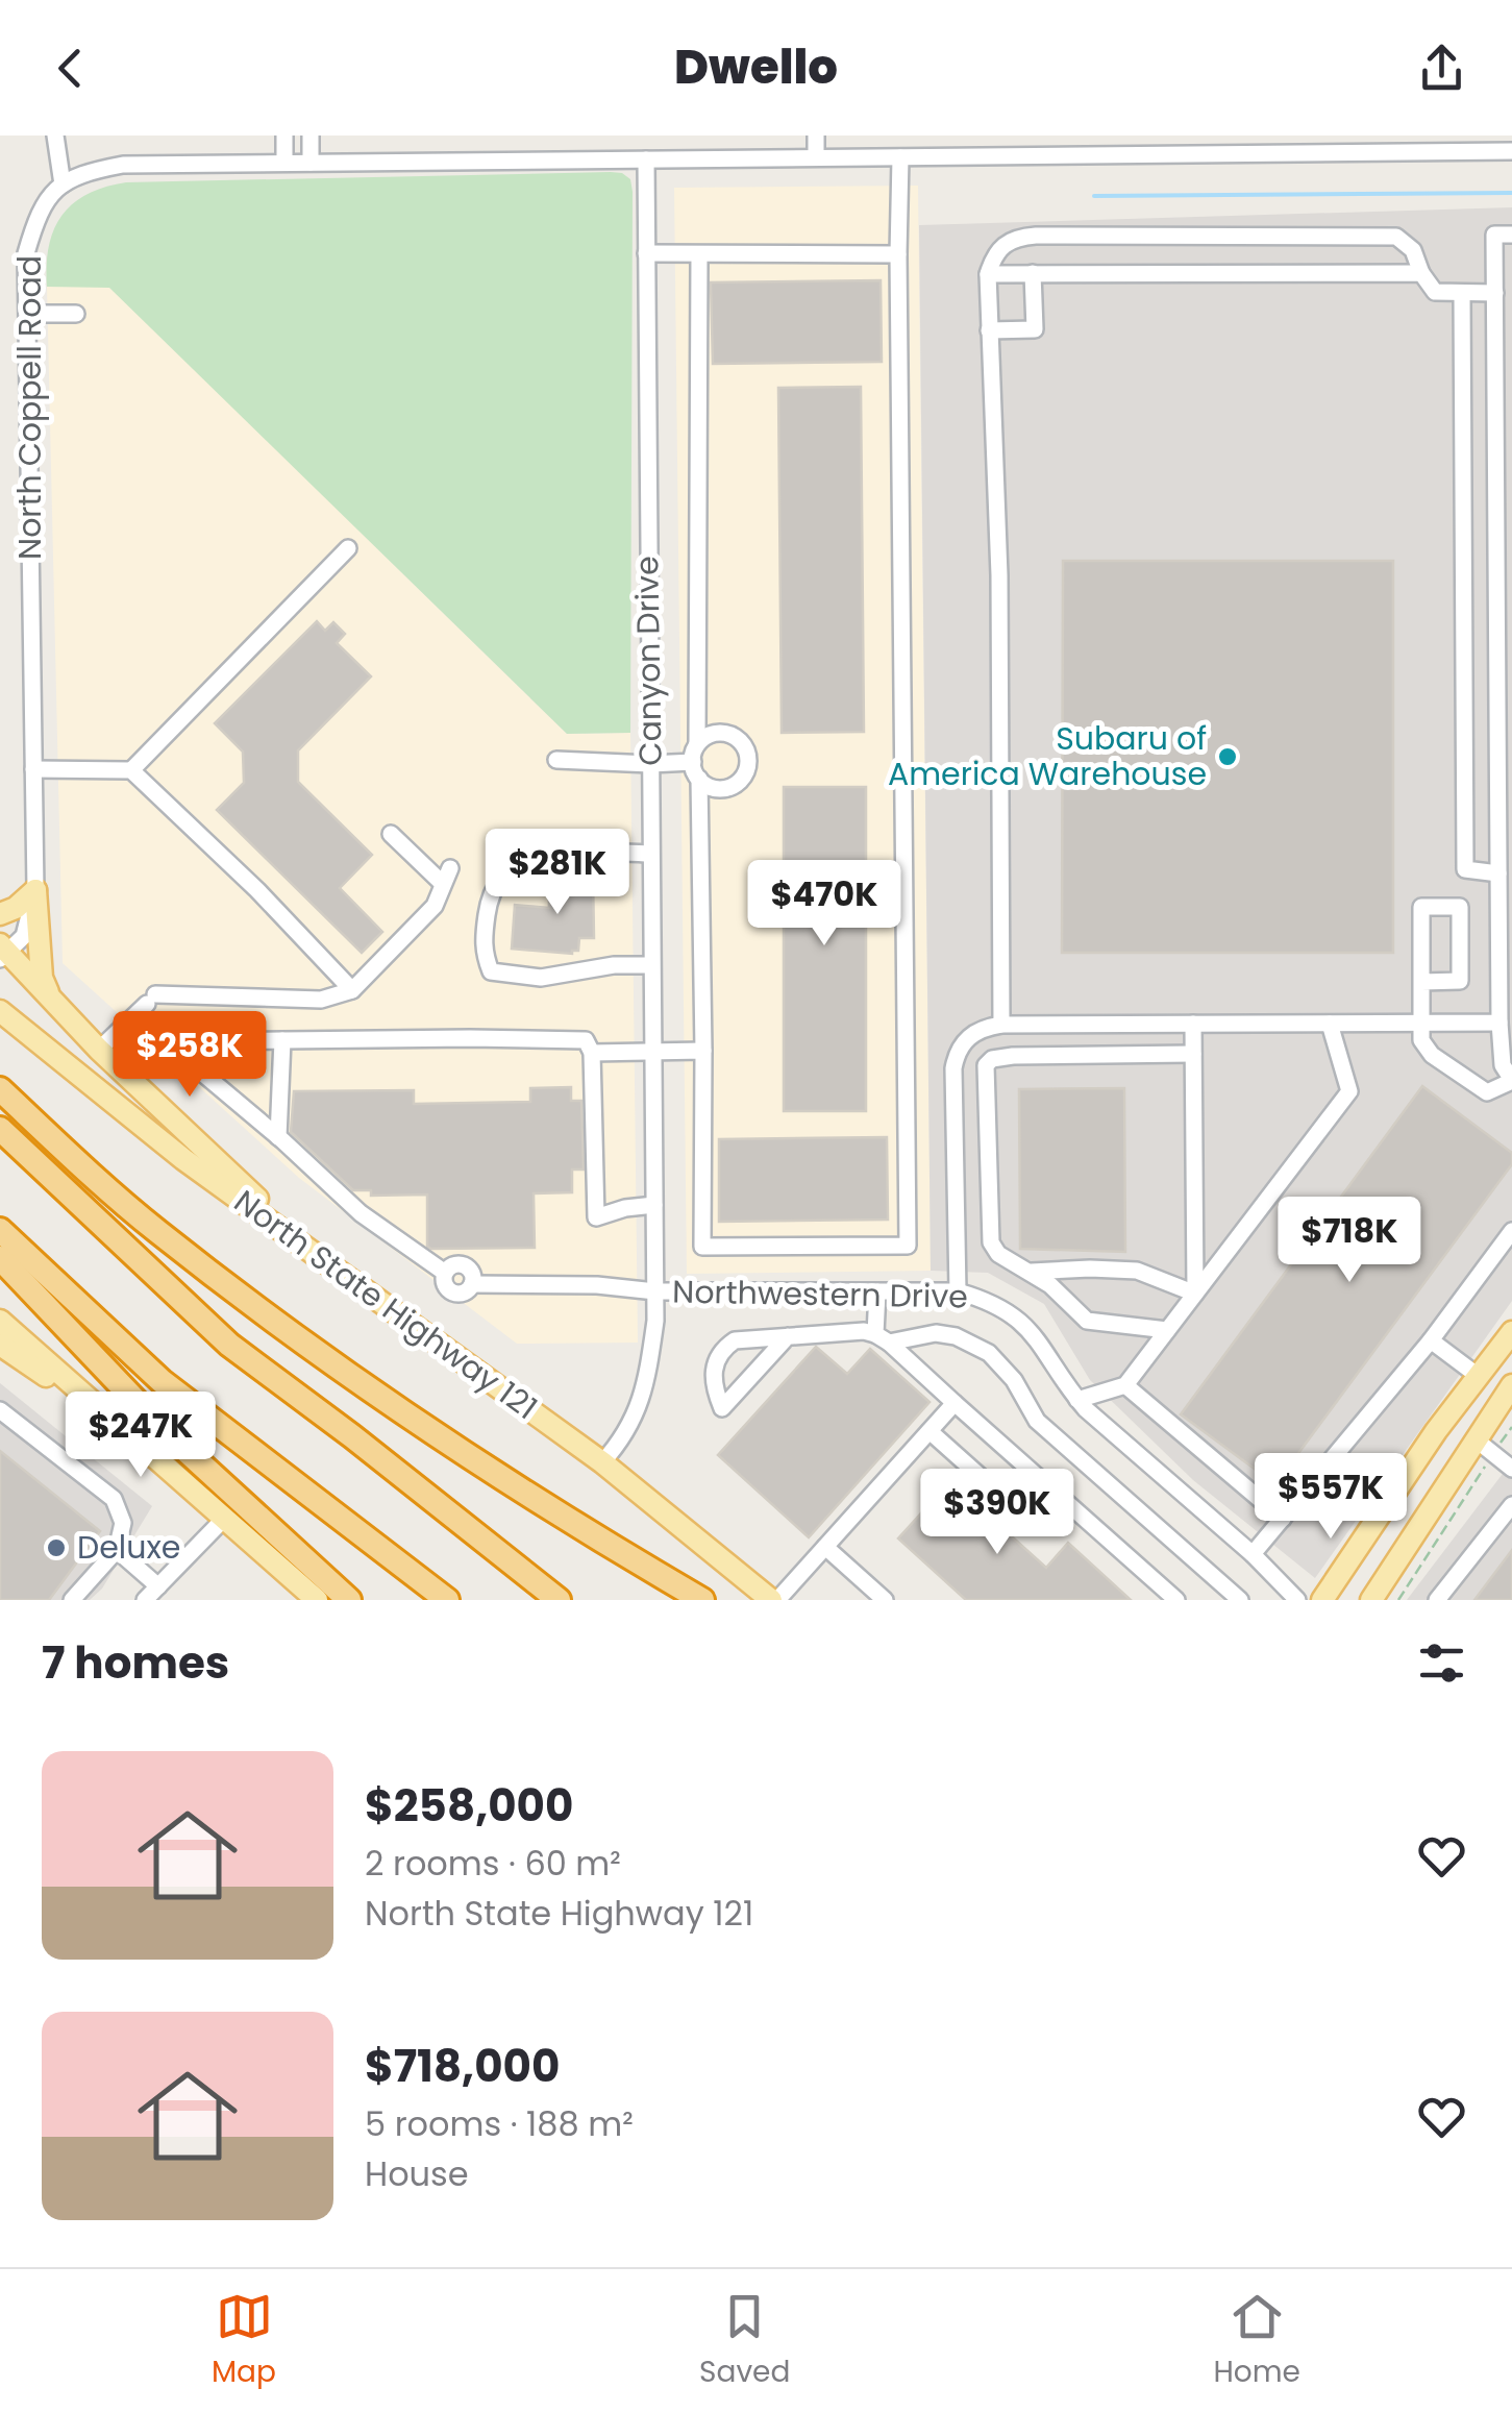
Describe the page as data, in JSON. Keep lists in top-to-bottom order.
{
  "streets": {
    "main road": ["North State Highway 121"],
    "street": ["North Coppell Road", "Canyon Drive", "Northwestern Drive"]
  },
  "crossings": [
    ["Canyon Drive", "Northwestern Drive"],
    ["Canyon Drive", "North State Highway 121"]
  ],
  "places": ["Subaru of America Warehouse", "Deluxe"],
  "page": {
    "header": "Dwello",
    "price": [
      "$281K",
      "$470K",
      "$258K",
      "$718K",
      "$247K",
      "$557K",
      "$390K"
    ],
    "heading": "7 homes",
    "list": [
      {
        "name": "$258,000",
        "note": "2 rooms · 60 m² · North State Highway 121"
      },
      {
        "name": "$718,000",
        "note": "5 rooms · 188 m² · House"
      }
    ],
    "tabs": ["Map", "Saved", "Home"]
  }
}
